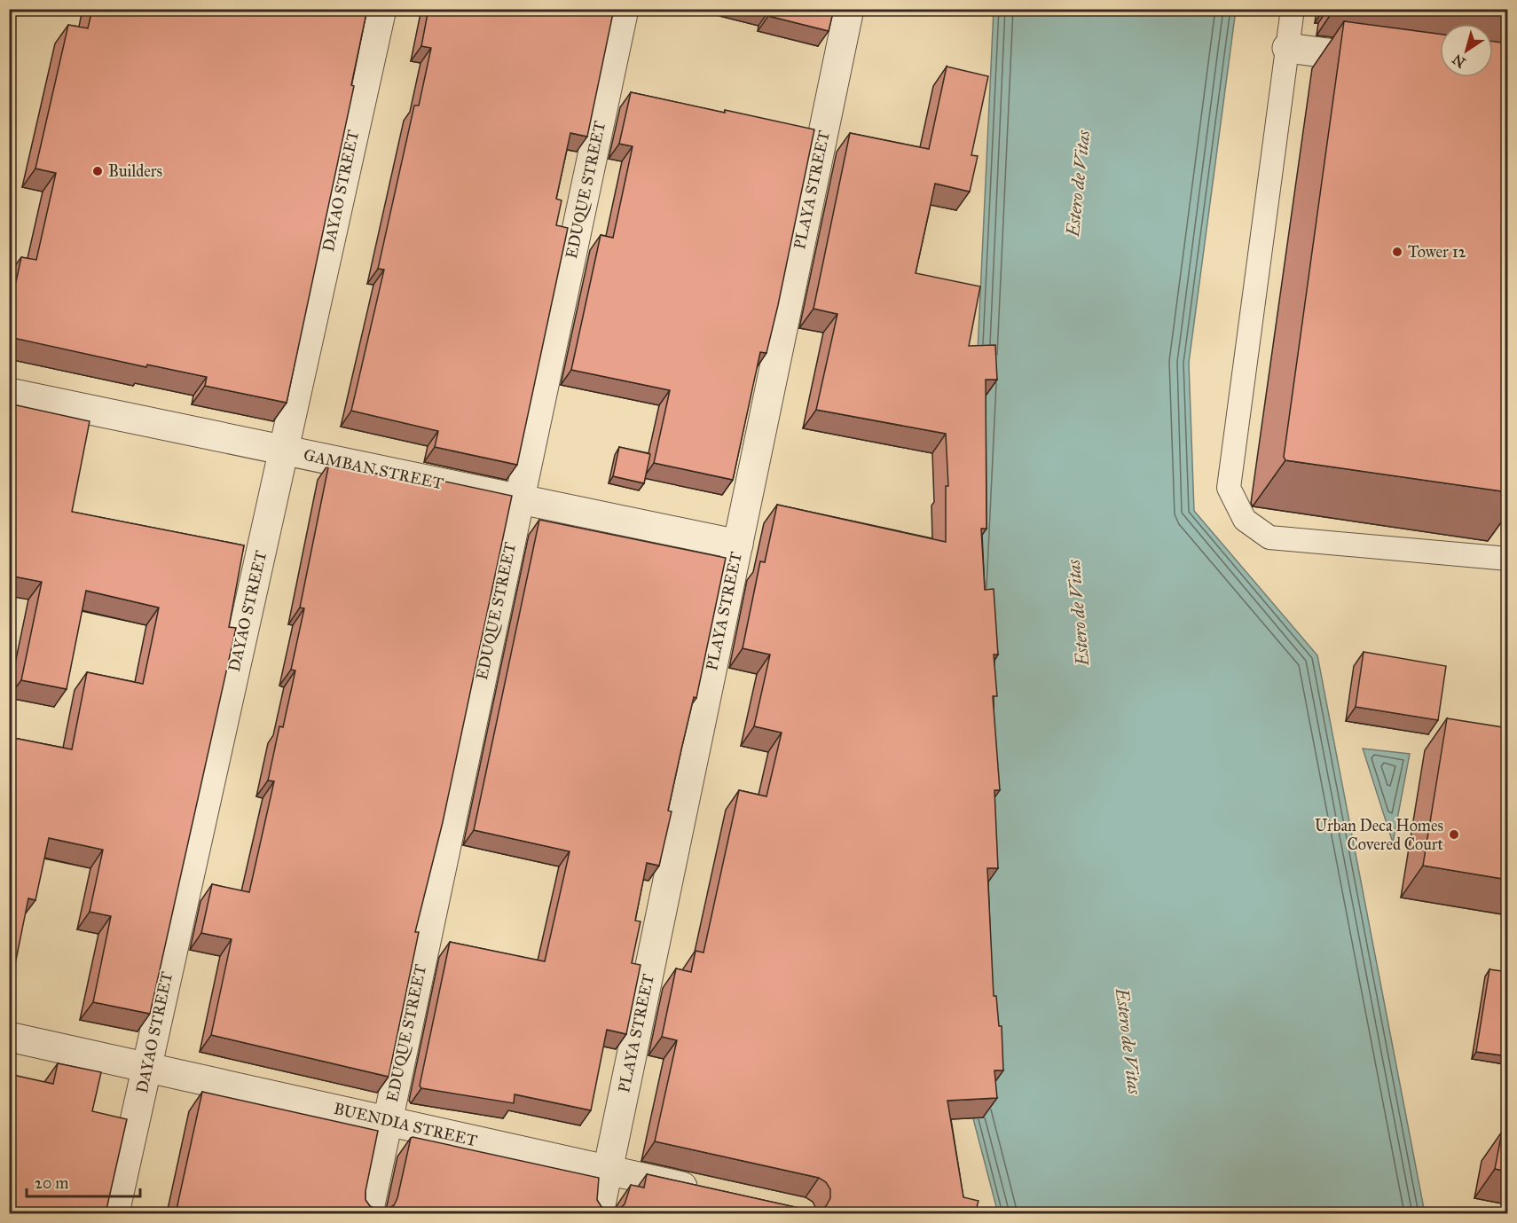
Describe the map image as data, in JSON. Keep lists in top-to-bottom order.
{
  "streets": {
    "street": [
      "EDUQUE STREET",
      "PLAYA STREET",
      "DAYAO STREET",
      "GAMBAN STREET",
      "BUENDIA STREET"
    ]
  },
  "crossings": [
    ["EDUQUE STREET", "GAMBAN STREET"],
    ["EDUQUE STREET", "BUENDIA STREET"],
    ["PLAYA STREET", "GAMBAN STREET"],
    ["PLAYA STREET", "BUENDIA STREET"],
    ["DAYAO STREET", "GAMBAN STREET"],
    ["DAYAO STREET", "BUENDIA STREET"]
  ],
  "water": ["Estero de Vitas"],
  "places": ["Builders", "Tower 12", "Urban Deca Homes Covered Court"],
  "scale_bar": "20 m",
  "north": "bottom left"
}
